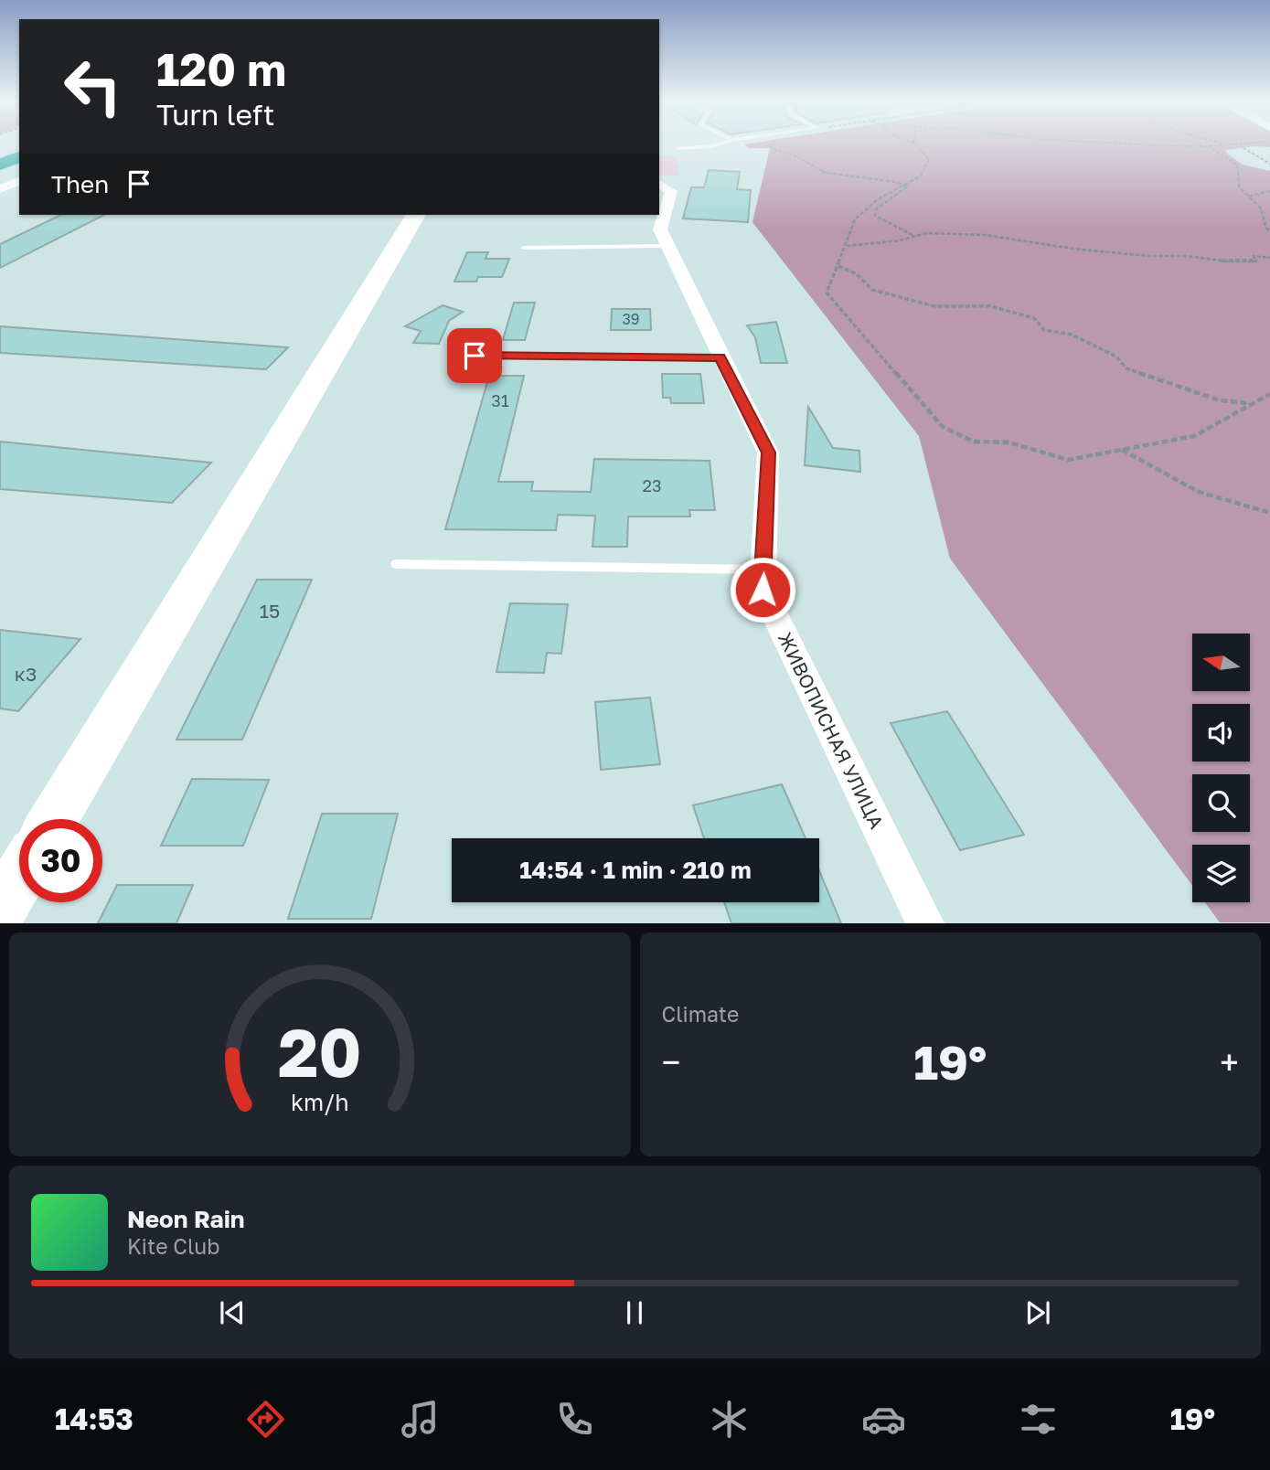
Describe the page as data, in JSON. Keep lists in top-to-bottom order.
{
  "streets": {
    "street": ["ЖИВОПИСНАЯ УЛИЦА"]
  },
  "house_numbers": [
    "39",
    "31",
    "23",
    "15",
    "к3"
  ],
  "north": "left",
  "page": {
    "turn": ["120 m", "Turn left"],
    "then": "Then",
    "limit": "30",
    "trip": "14:54 · 1 min · 210 m",
    "tile": "Climate",
    "heat": ["−", "19°", "+"],
    "song": ["Neon Rain", "Kite Club"],
    "tabs": ["14:53", "19°"],
    "gauge": ["20", "km/h"]
  }
}
